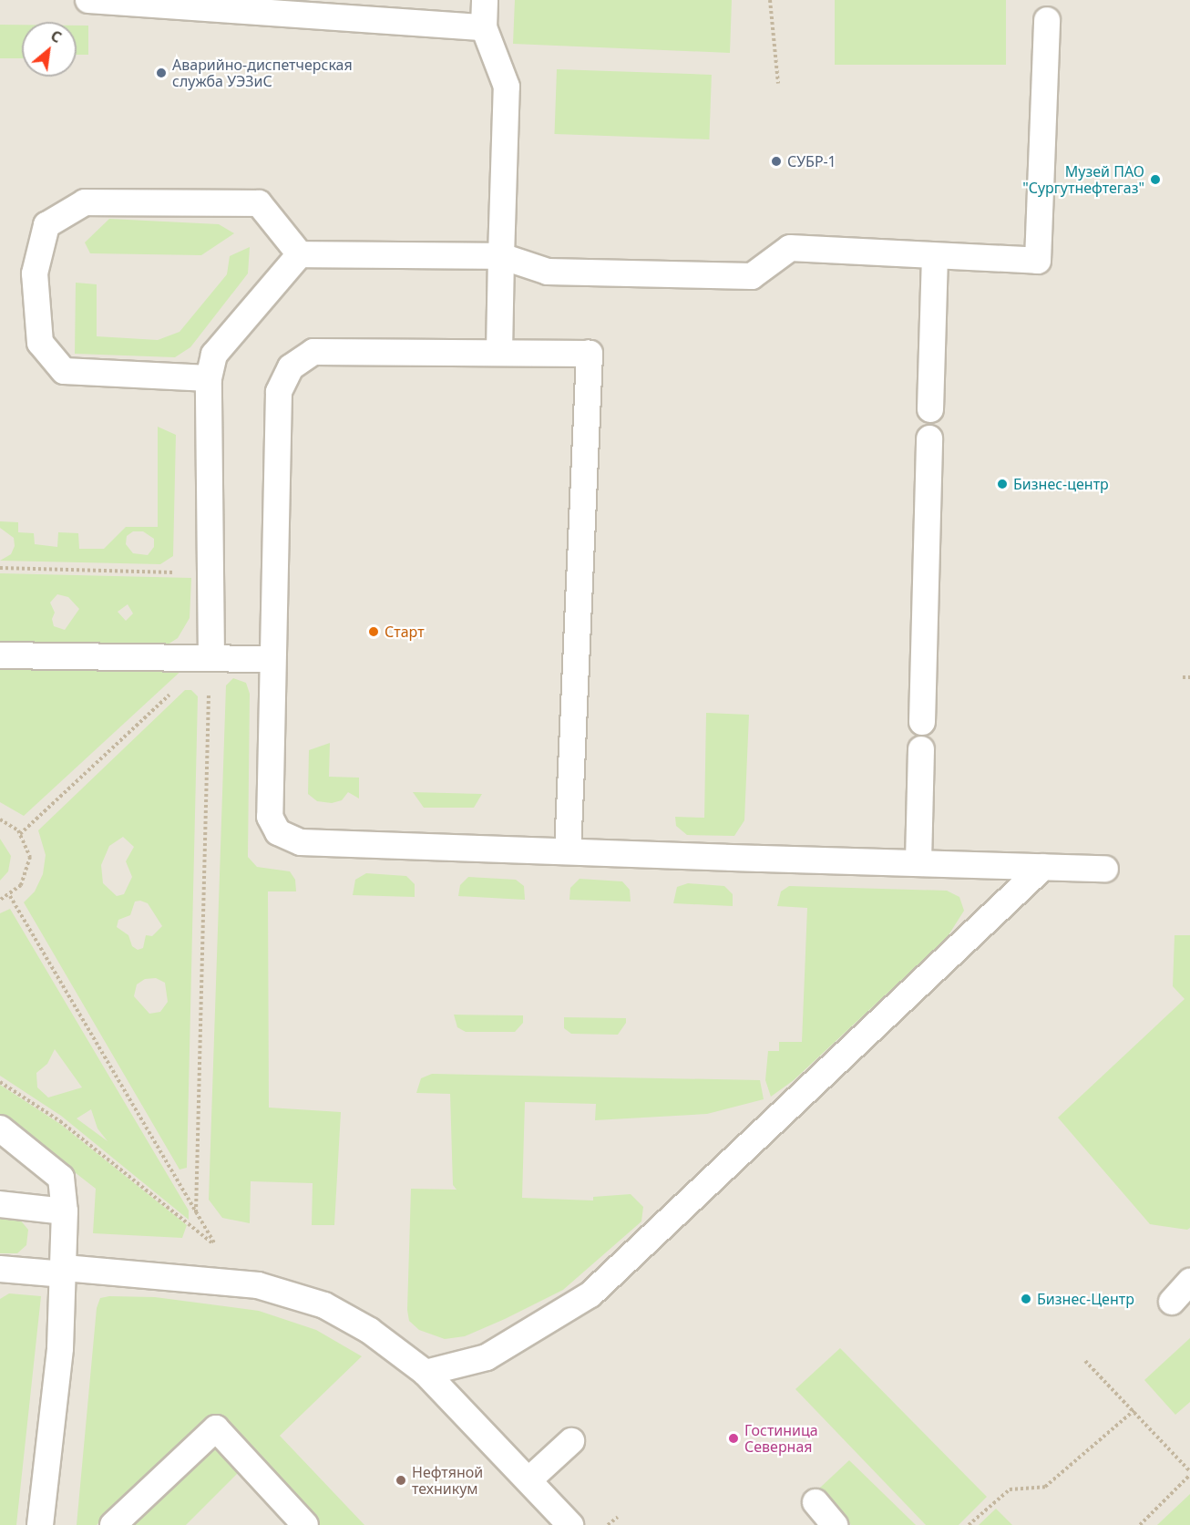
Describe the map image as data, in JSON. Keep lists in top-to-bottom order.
{
  "places": [
    "Аварийно-диспетчерская служба УЭЗиС",
    "СУБР-1",
    "Музей ПАО \"Сургутнефтегаз\"",
    "Бизнес-центр",
    "Старт",
    "Бизнес-Центр",
    "Гостиница Северная",
    "Нефтяной техникум"
  ],
  "north": "top right"
}
